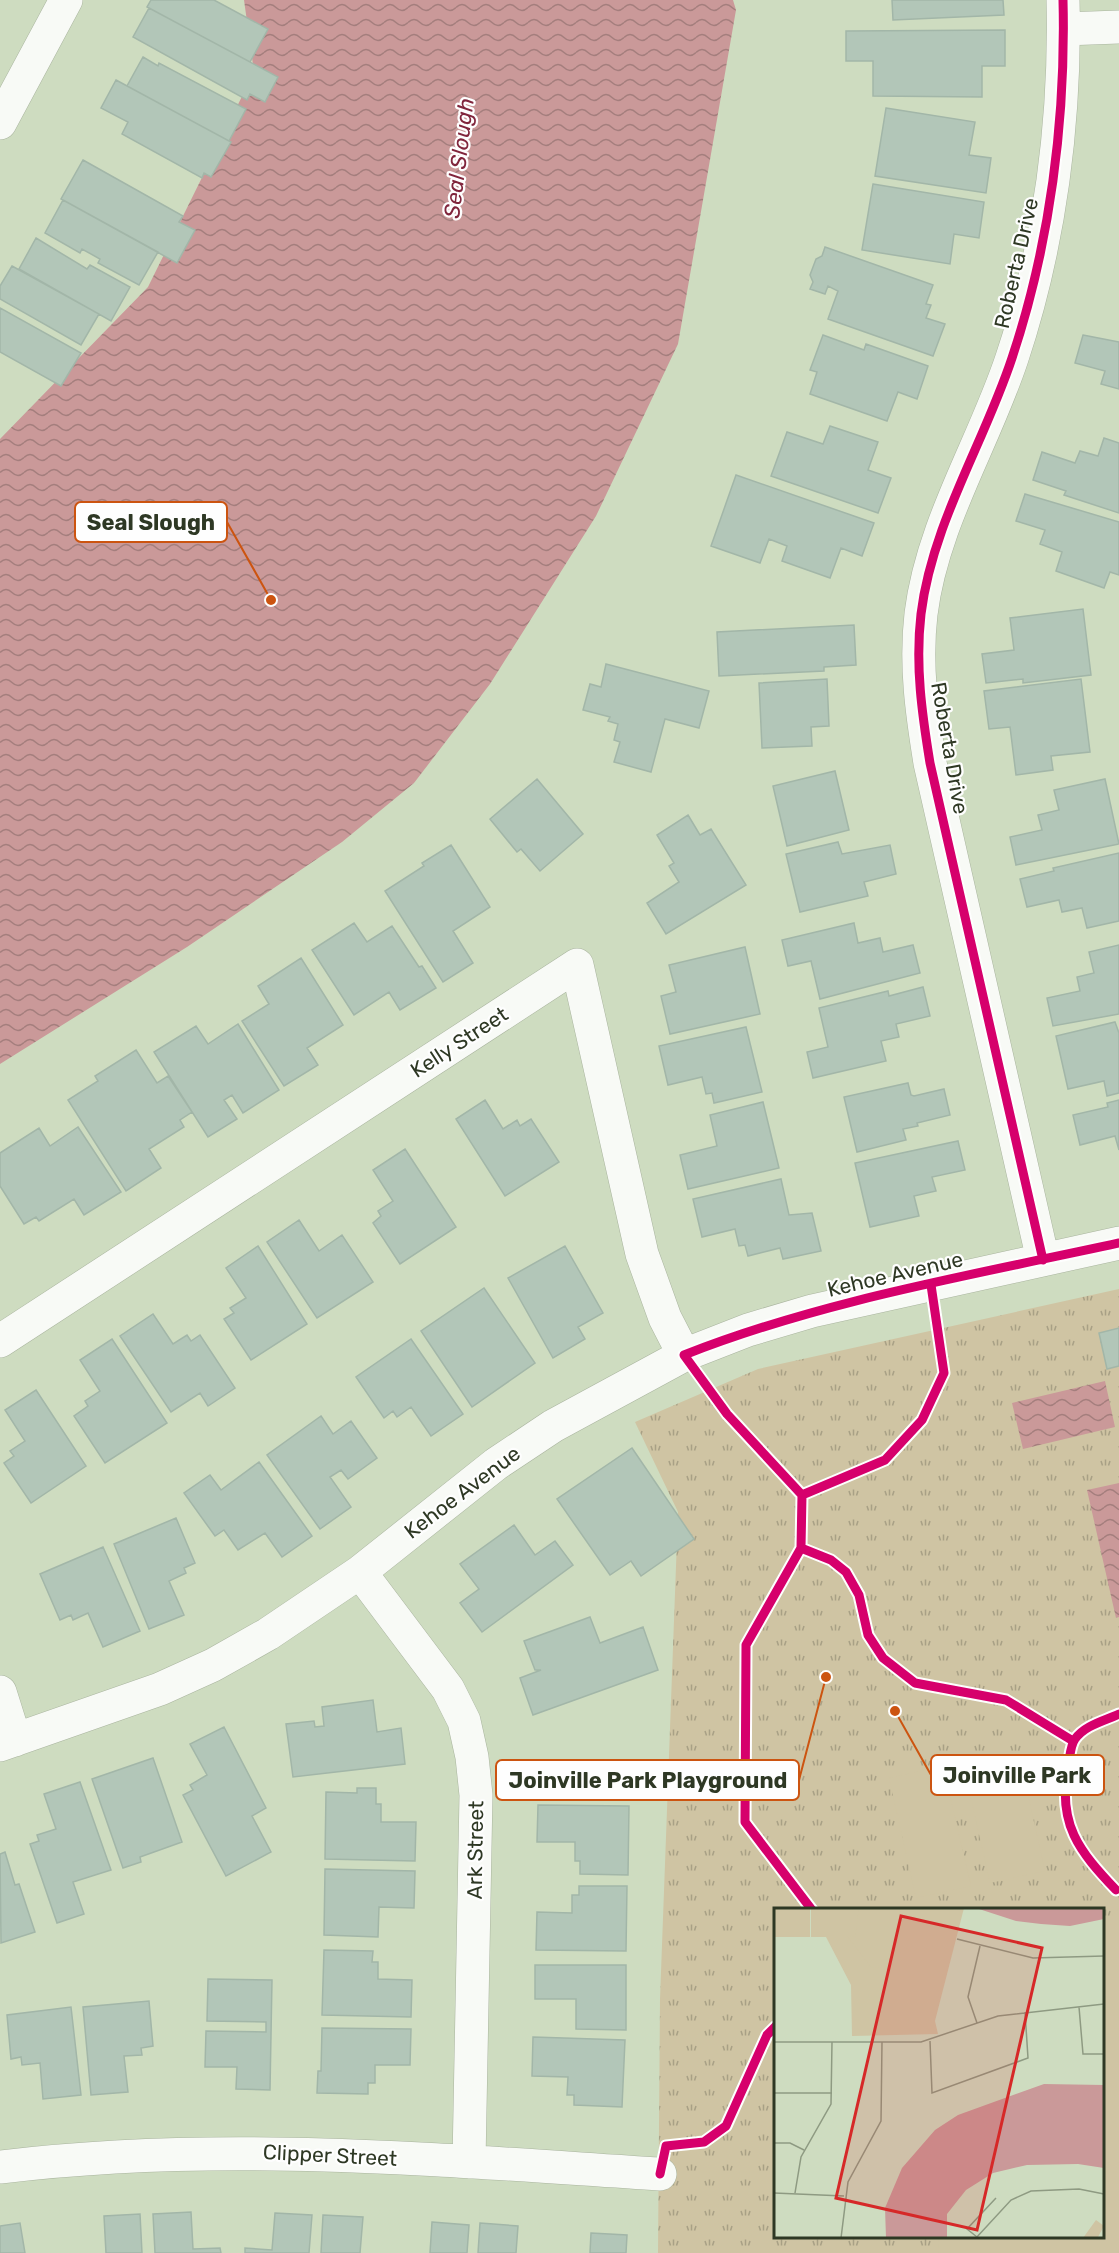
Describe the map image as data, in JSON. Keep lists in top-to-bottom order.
{
  "streets": {
    "street": [
      "Roberta Drive",
      "Kelly Street",
      "Kehoe Avenue",
      "Ark Street",
      "Clipper Street"
    ]
  },
  "crossings": [
    ["Roberta Drive", "Kehoe Avenue"],
    ["Kelly Street", "Kehoe Avenue"],
    ["Kehoe Avenue", "Ark Street"],
    ["Ark Street", "Clipper Street"]
  ],
  "water": ["Seal Slough"],
  "places": ["Seal Slough", "Joinville Park Playground", "Joinville Park"]
}
